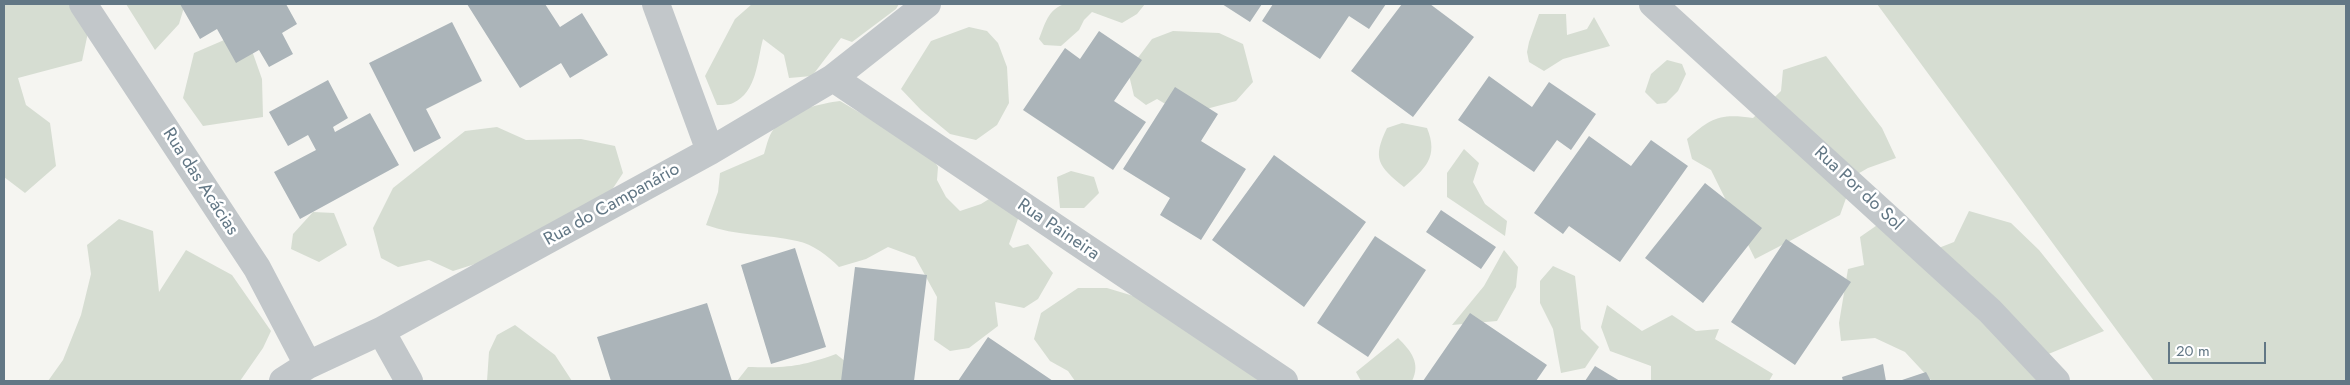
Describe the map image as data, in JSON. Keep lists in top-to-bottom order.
{
  "streets": {
    "street": [
      "Rua das Acácias",
      "Rua Por do Sol",
      "Rua do Campanário",
      "Rua Paineira"
    ]
  },
  "crossings": [
    ["Rua das Acácias", "Rua do Campanário"],
    ["Rua do Campanário", "Rua Paineira"]
  ],
  "scale_bar": "20 m"
}
